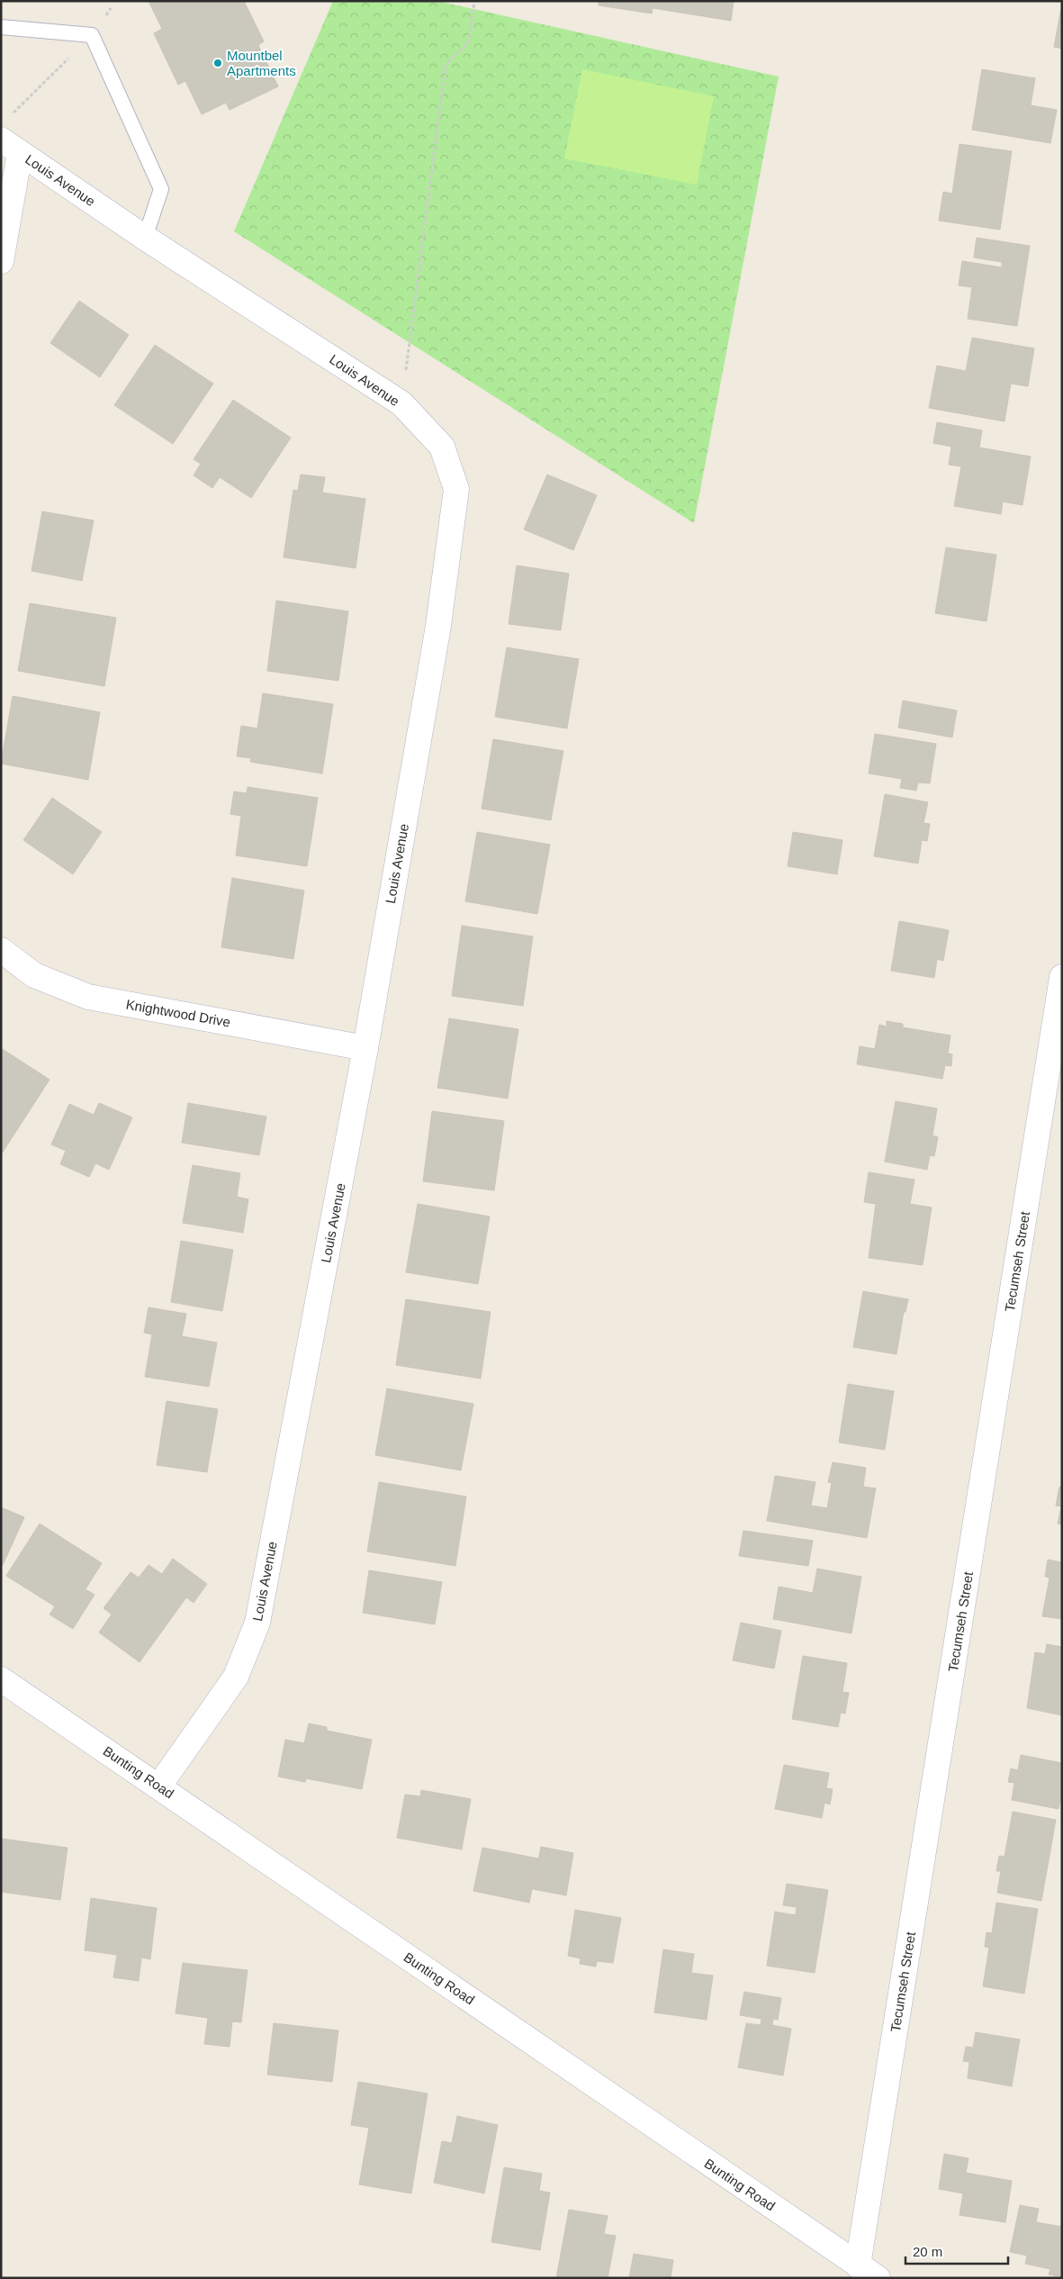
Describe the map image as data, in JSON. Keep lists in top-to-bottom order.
{
  "streets": {
    "street": [
      "Louis Avenue",
      "Knightwood Drive",
      "Tecumseh Street",
      "Bunting Road"
    ]
  },
  "crossings": [
    ["Louis Avenue", "Knightwood Drive"],
    ["Louis Avenue", "Bunting Road"],
    ["Tecumseh Street", "Bunting Road"]
  ],
  "places": ["Mountbel Apartments"],
  "scale_bar": "20 m"
}
